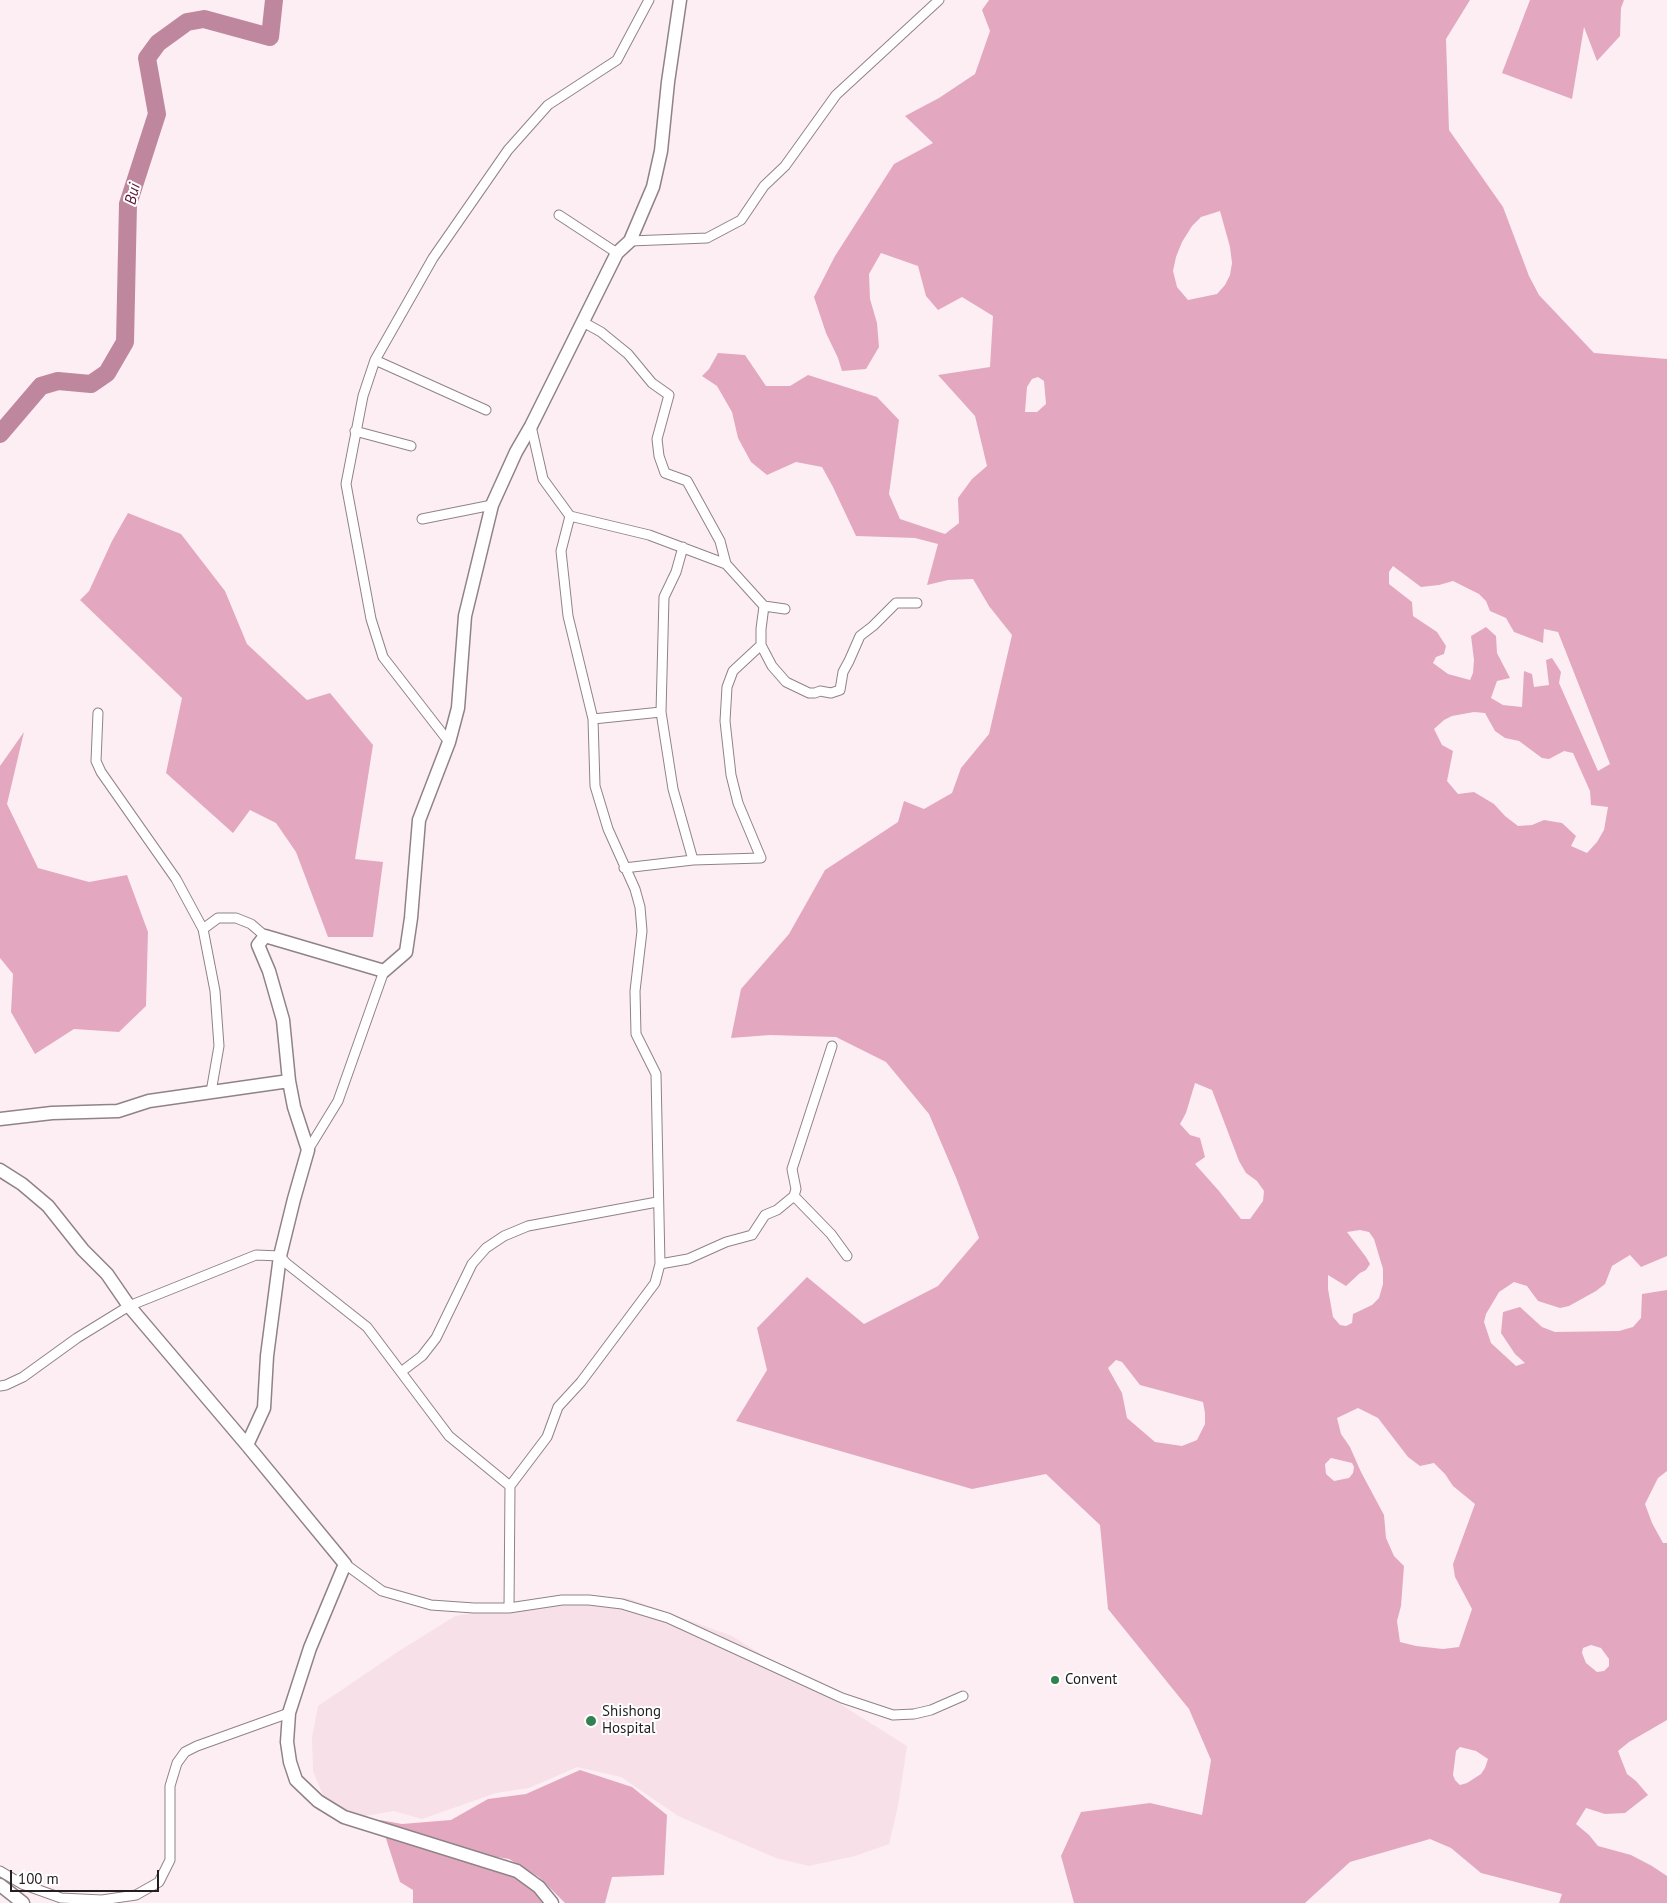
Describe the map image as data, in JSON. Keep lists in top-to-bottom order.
{
  "water": ["Bui"],
  "places": ["Convent", "Shishong Hospital"],
  "scale_bar": "100 m"
}
